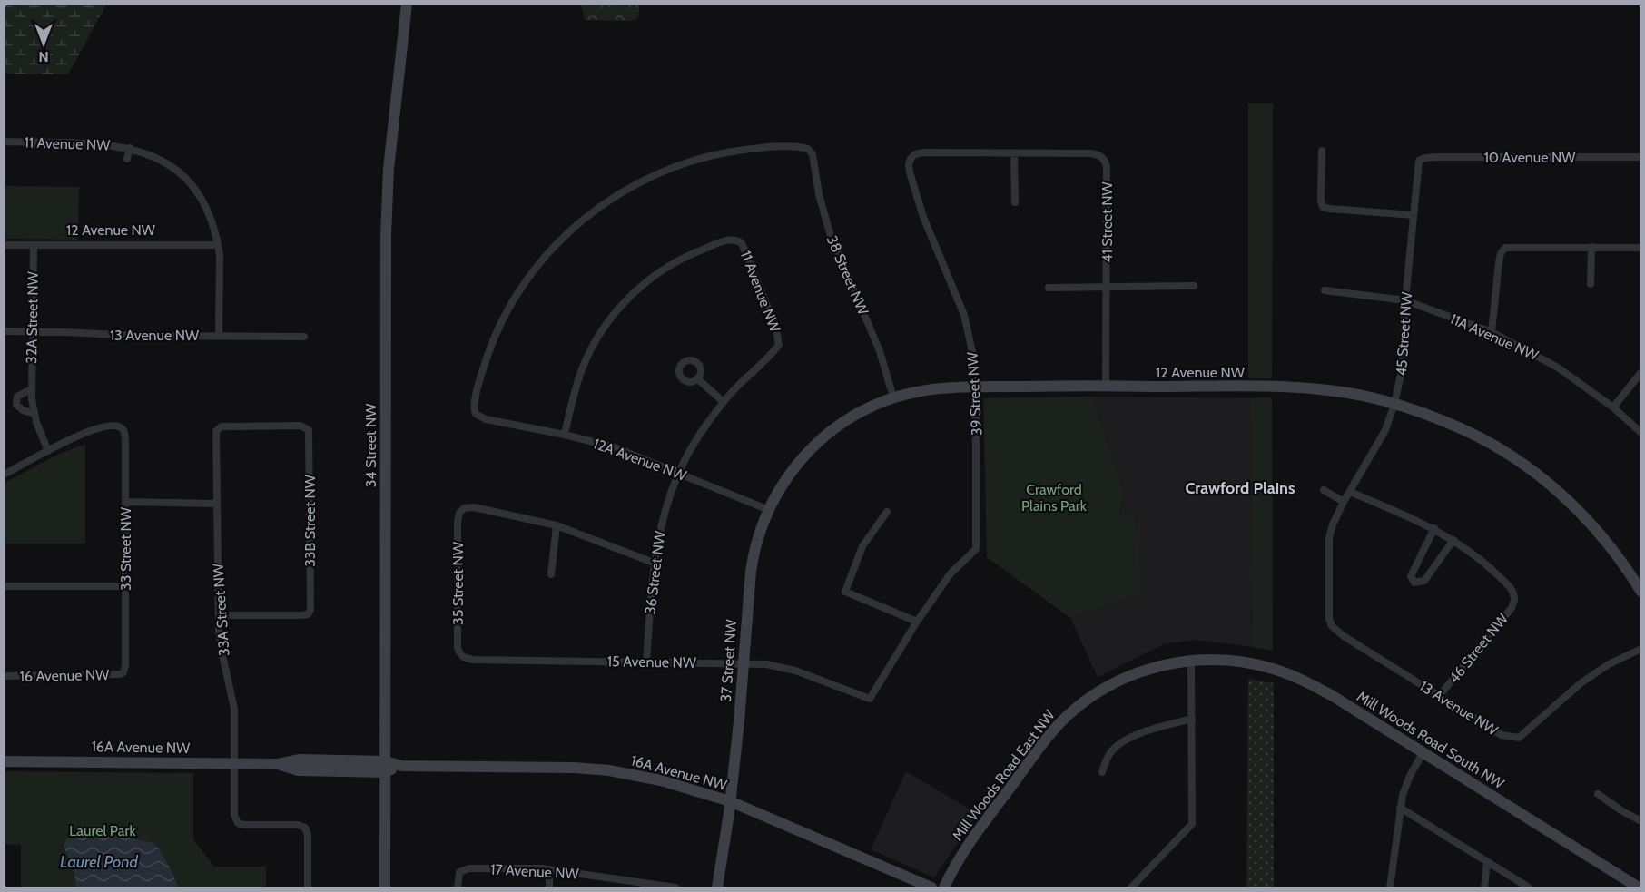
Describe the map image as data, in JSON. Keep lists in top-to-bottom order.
{
  "streets": {
    "street": [
      "11 Avenue NW",
      "10 Avenue NW",
      "41 Street NW",
      "12 Avenue NW",
      "38 Street NW",
      "32A Street NW",
      "45 Street NW",
      "13 Avenue NW",
      "11A Avenue NW",
      "39 Street NW",
      "34 Street NW",
      "12A Avenue NW",
      "33B Street NW",
      "33 Street NW",
      "36 Street NW",
      "35 Street NW",
      "33A Street NW",
      "46 Street NW",
      "37 Street NW",
      "15 Avenue NW",
      "16 Avenue NW",
      "Mill Woods Road South NW",
      "16A Avenue NW",
      "Mill Woods Road East NW",
      "17 Avenue NW"
    ]
  },
  "crossings": [
    ["11 Avenue NW", "12 Avenue NW"],
    ["11 Avenue NW", "12A Avenue NW"],
    ["11 Avenue NW", "36 Street NW"],
    ["10 Avenue NW", "45 Street NW"],
    ["41 Street NW", "12 Avenue NW"],
    ["41 Street NW", "39 Street NW"],
    ["12 Avenue NW", "38 Street NW"],
    ["12 Avenue NW", "32A Street NW"],
    ["12 Avenue NW", "45 Street NW"],
    ["12 Avenue NW", "39 Street NW"],
    ["12 Avenue NW", "37 Street NW"],
    ["38 Street NW", "12A Avenue NW"],
    ["32A Street NW", "13 Avenue NW"],
    ["32A Street NW", "33 Street NW"],
    ["45 Street NW", "13 Avenue NW"],
    ["45 Street NW", "11A Avenue NW"],
    ["13 Avenue NW", "46 Street NW"],
    ["39 Street NW", "15 Avenue NW"],
    ["34 Street NW", "16A Avenue NW"],
    ["12A Avenue NW", "36 Street NW"],
    ["12A Avenue NW", "37 Street NW"],
    ["33B Street NW", "33A Street NW"],
    ["33 Street NW", "16 Avenue NW"],
    ["36 Street NW", "15 Avenue NW"],
    ["35 Street NW", "15 Avenue NW"],
    ["33A Street NW", "16A Avenue NW"],
    ["37 Street NW", "15 Avenue NW"],
    ["37 Street NW", "16A Avenue NW"],
    ["Mill Woods Road South NW", "Mill Woods Road East NW"]
  ],
  "districts": ["Crawford Plains"],
  "water": ["Laurel Pond"],
  "parks": ["Crawford Plains Park", "Laurel Park"],
  "north": "bottom"
}
